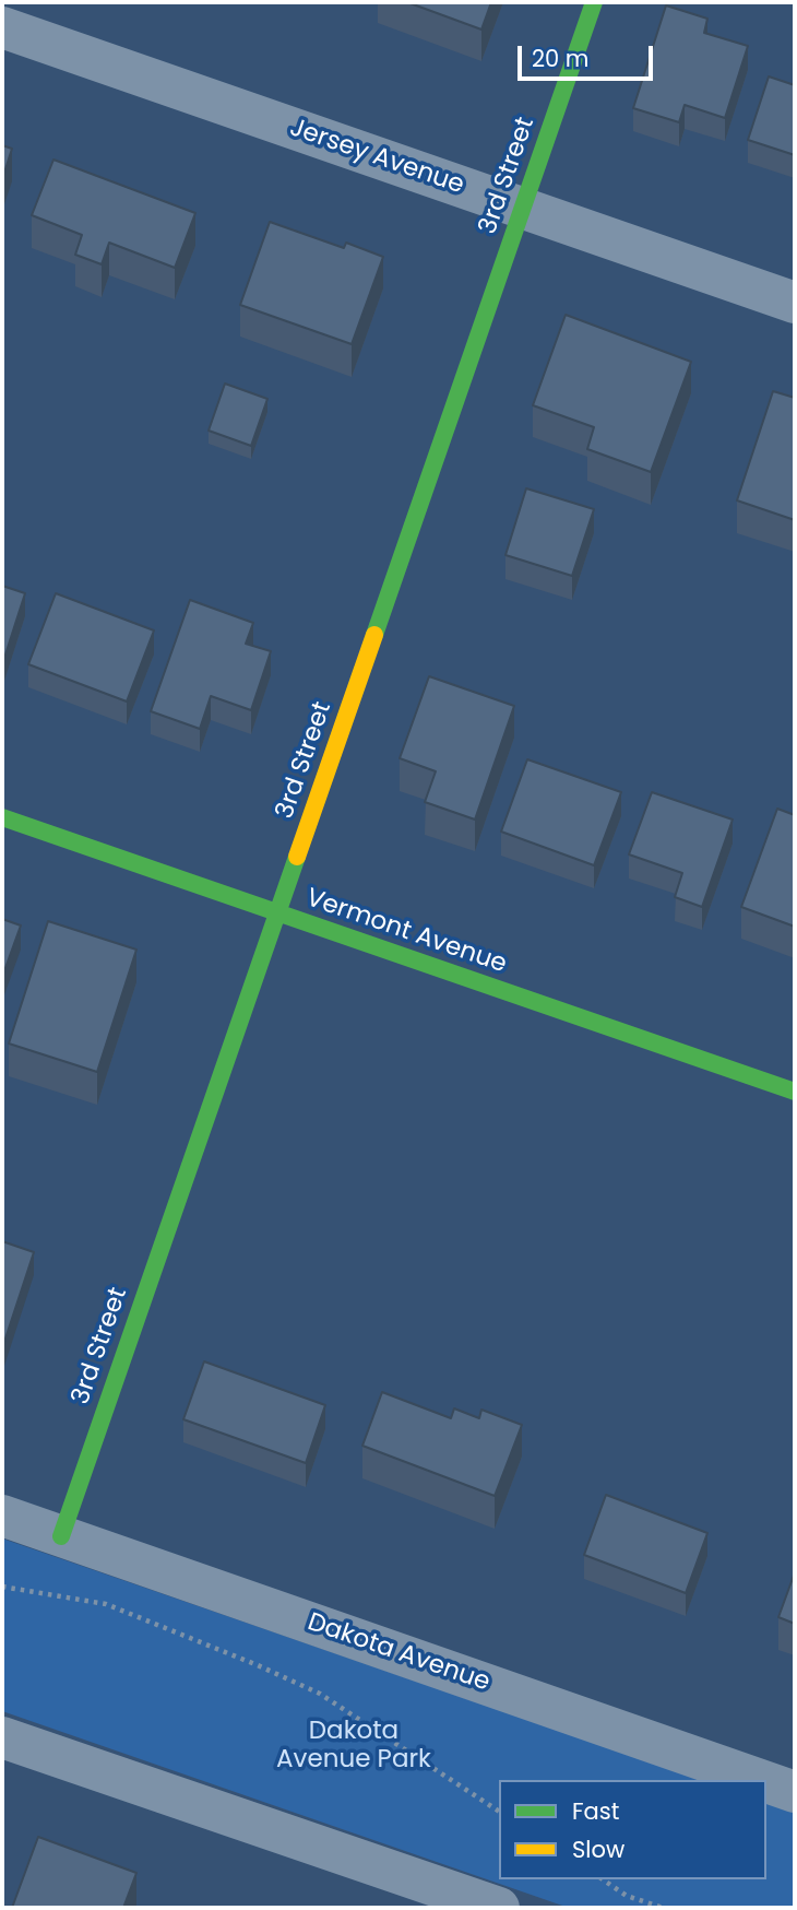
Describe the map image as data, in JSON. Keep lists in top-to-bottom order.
{
  "streets": {
    "street": [
      "Jersey Avenue",
      "3rd Street",
      "Vermont Avenue",
      "Dakota Avenue"
    ]
  },
  "crossings": [
    ["Jersey Avenue", "3rd Street"],
    ["3rd Street", "Vermont Avenue"],
    ["3rd Street", "Dakota Avenue"]
  ],
  "parks": ["Dakota Avenue Park"],
  "legend": ["Fast", "Slow"],
  "scale_bar": "20 m"
}
